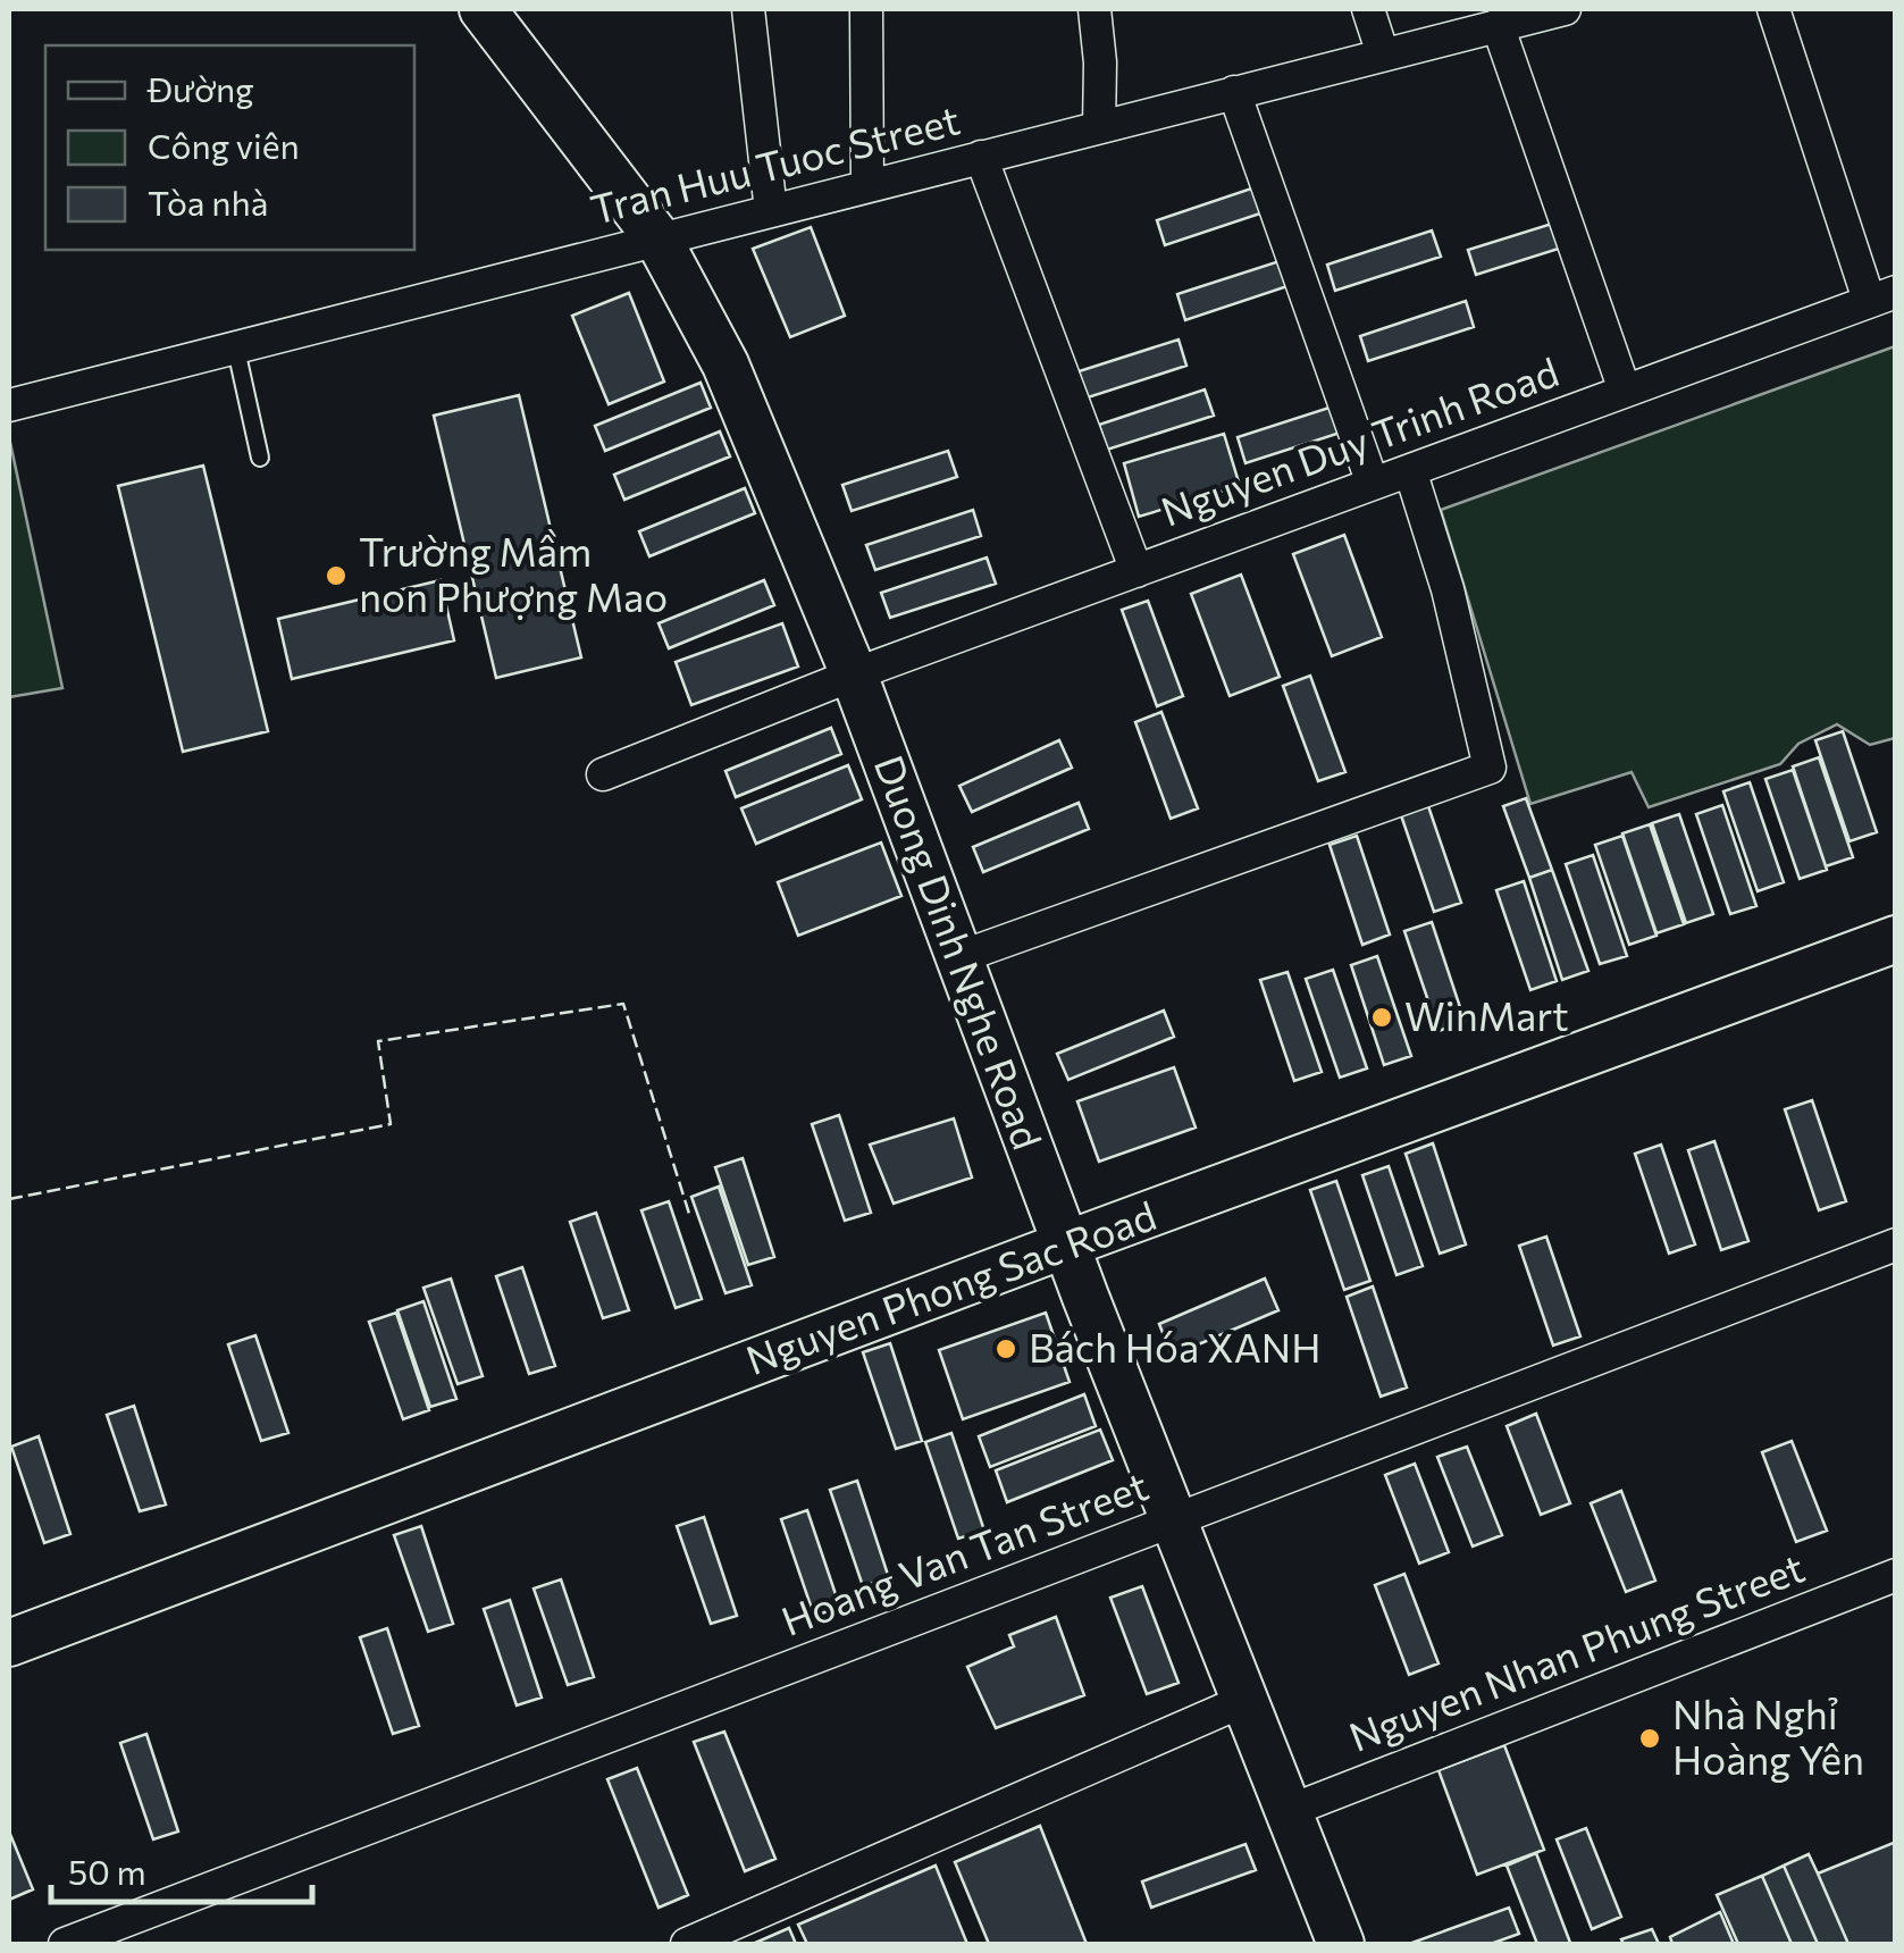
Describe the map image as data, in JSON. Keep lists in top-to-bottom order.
{
  "streets": {
    "main road": ["Duong Dinh Nghe Road", "Nguyen Phong Sac Road"],
    "street": [
      "Tran Huu Tuoc Street",
      "Nguyen Duy Trinh Road",
      "Hoang Van Tan Street",
      "Nguyen Nhan Phung Street"
    ]
  },
  "crossings": [
    ["Tran Huu Tuoc Street", "Duong Dinh Nghe Road"],
    ["Nguyen Duy Trinh Road", "Duong Dinh Nghe Road"],
    ["Duong Dinh Nghe Road", "Nguyen Phong Sac Road"],
    ["Duong Dinh Nghe Road", "Hoang Van Tan Street"],
    ["Duong Dinh Nghe Road", "Nguyen Nhan Phung Street"]
  ],
  "places": [
    "Trường Mầm non Phượng Mao",
    "WinMart",
    "Bách Hóa XANH",
    "Nhà Nghỉ Hoàng Yên"
  ],
  "legend": ["Đường", "Công viên", "Tòa nhà"],
  "scale_bar": "50 m"
}
